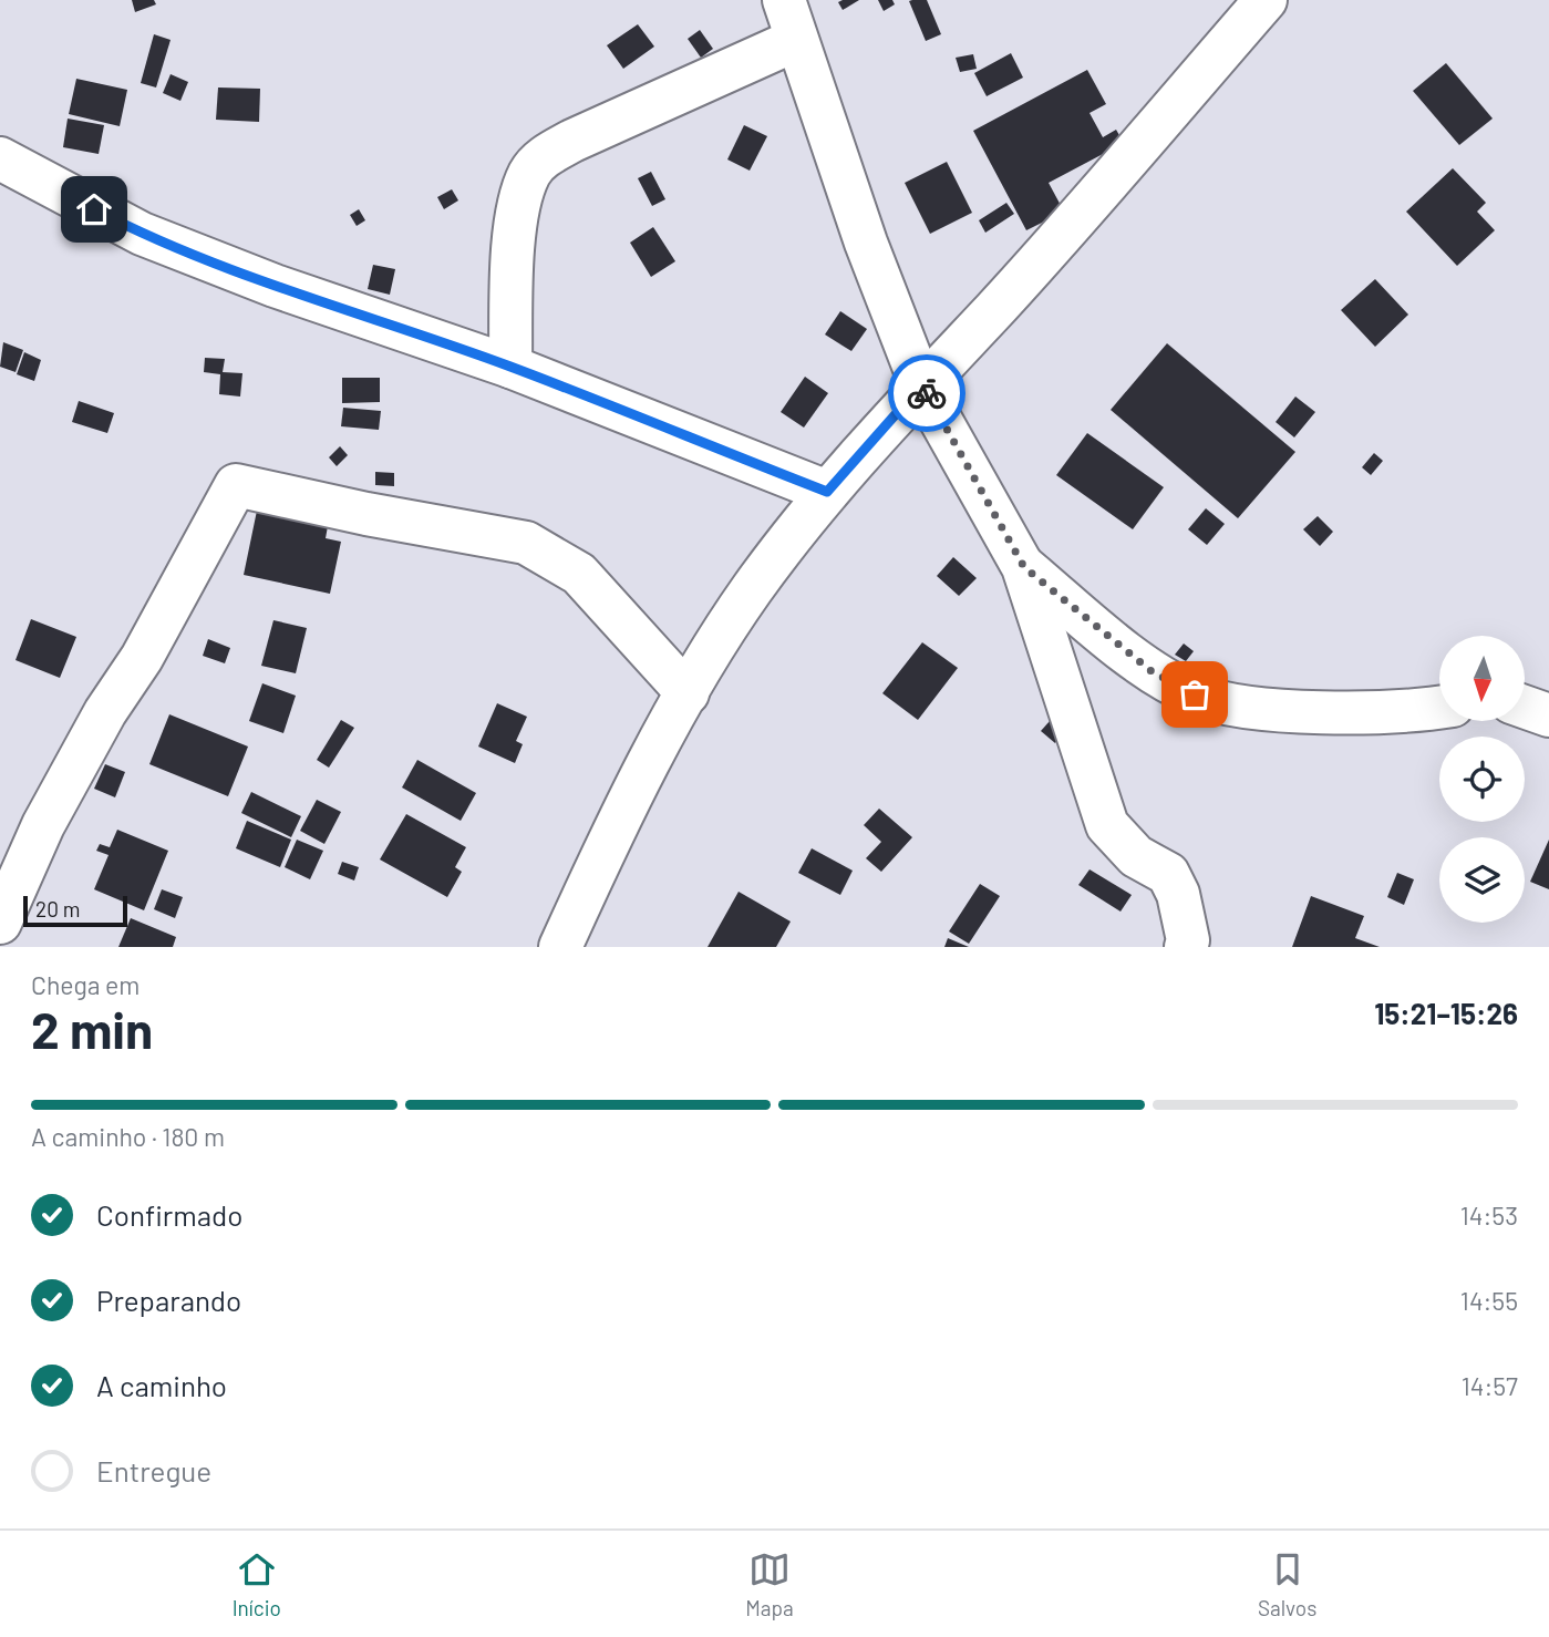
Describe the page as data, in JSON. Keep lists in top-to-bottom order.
{
  "scale_bar": "20 m",
  "north": "bottom",
  "page": {
    "scale": "20 m",
    "heading": ["2 min", "Chega em", "15:21–15:26"],
    "bar": "A caminho · 180 m",
    "list": [
      ["Confirmado", "14:53"],
      ["Preparando", "14:55"],
      ["A caminho", "14:57"],
      "Entregue"
    ],
    "tabs": ["Início", "Mapa", "Salvos"]
  }
}
